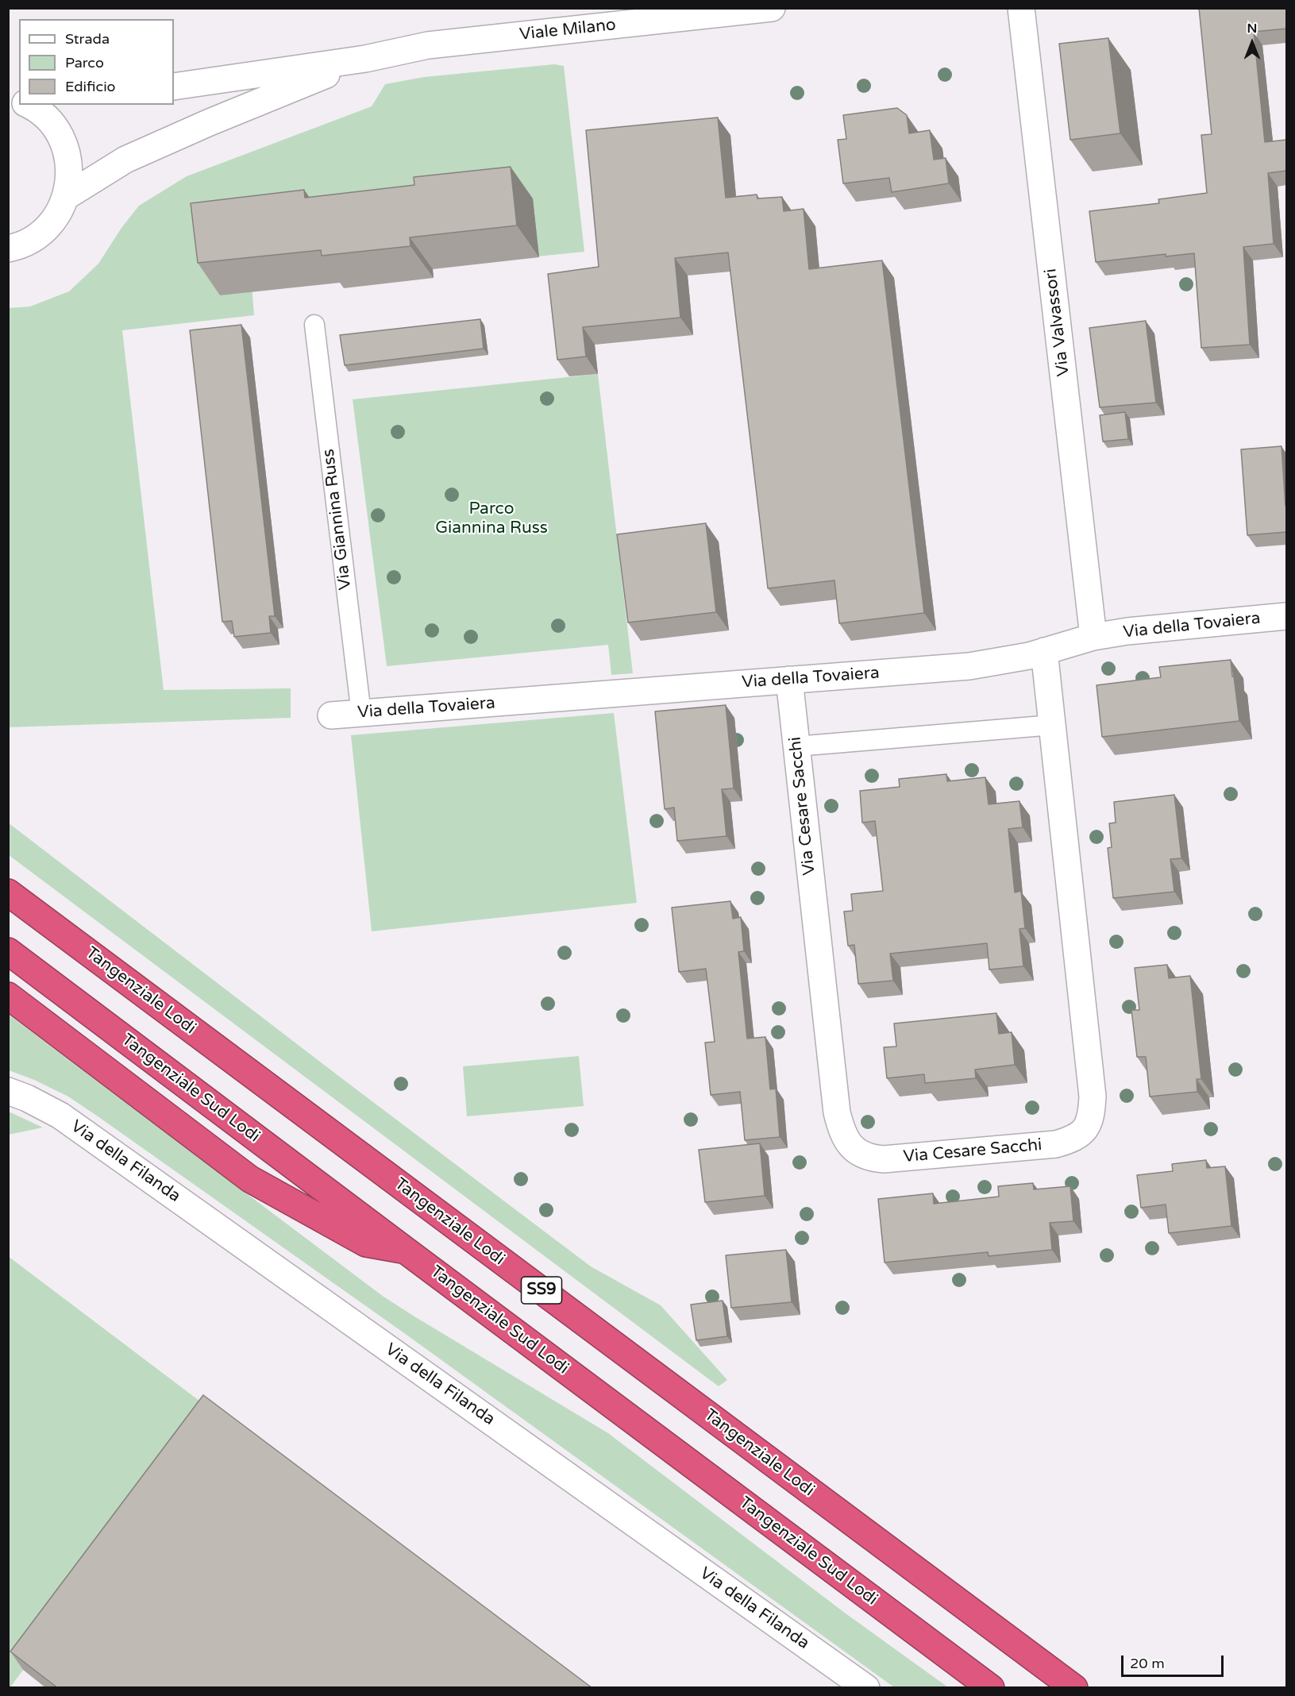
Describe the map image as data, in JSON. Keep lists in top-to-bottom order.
{
  "streets": {
    "highway": ["Tangenziale Lodi", "Tangenziale Sud Lodi", "SS9"],
    "street": [
      "Viale Milano",
      "Via Valvassori",
      "Via della Tovaiera",
      "Via Cesare Sacchi",
      "Via della Filanda"
    ],
    "lane": ["Via Giannina Russ"]
  },
  "crossings": [
    ["Via Valvassori", "Via della Tovaiera"],
    ["Via Giannina Russ", "Via della Tovaiera"],
    ["Via della Tovaiera", "Via Cesare Sacchi"]
  ],
  "parks": ["Parco Giannina Russ"],
  "legend": ["Strada", "Parco", "Edificio"],
  "scale_bar": "20 m",
  "north": "top"
}
